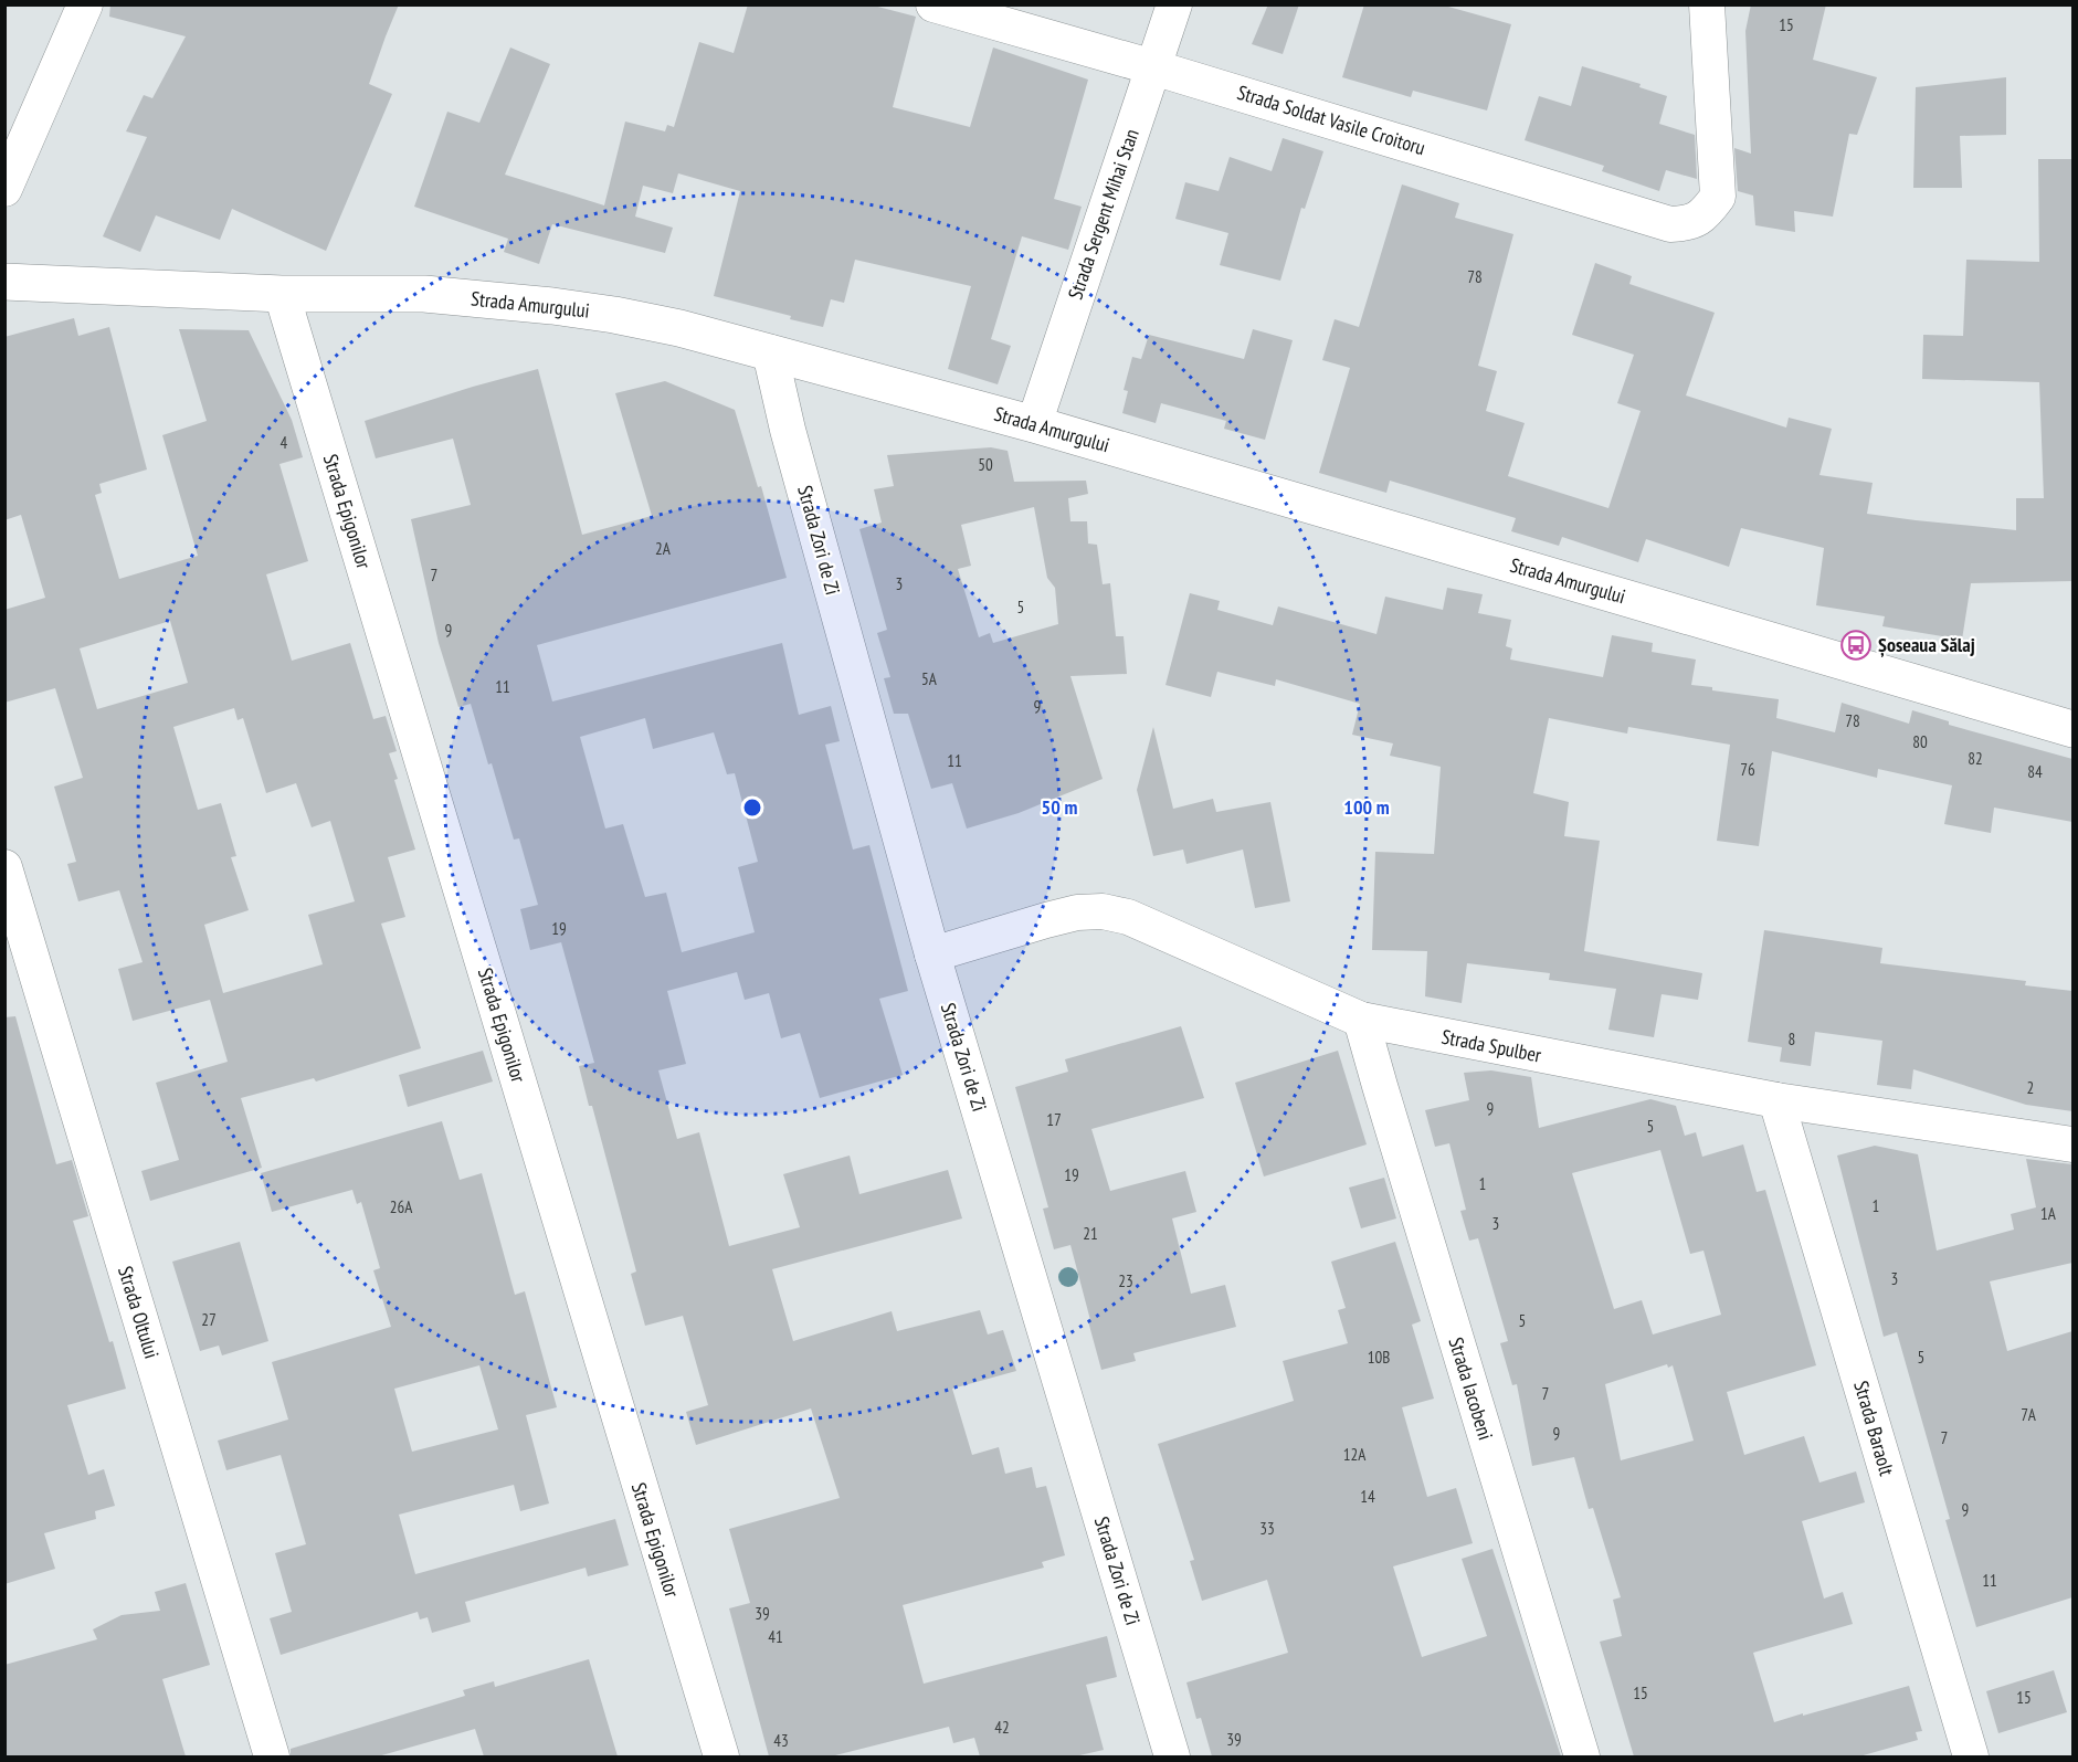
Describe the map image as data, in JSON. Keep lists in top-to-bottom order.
{
  "streets": {
    "street": [
      "Strada Soldat Vasile Croitoru",
      "Strada Sergent Mihai Stan",
      "Strada Amurgului",
      "Strada Epigonilor",
      "Strada Zori de Zi",
      "Strada Spulber",
      "Strada Oltului",
      "Strada Iacobeni",
      "Strada Baraolt"
    ]
  },
  "crossings": [
    ["Strada Soldat Vasile Croitoru", "Strada Sergent Mihai Stan"],
    ["Strada Sergent Mihai Stan", "Strada Amurgului"],
    ["Strada Amurgului", "Strada Epigonilor"],
    ["Strada Amurgului", "Strada Zori de Zi"],
    ["Strada Zori de Zi", "Strada Spulber"],
    ["Strada Spulber", "Strada Iacobeni"],
    ["Strada Spulber", "Strada Baraolt"]
  ],
  "places": {
    "bus stop": ["Șoseaua Sălaj"]
  },
  "house_numbers": [
    "15",
    "78",
    "4",
    "50",
    "2A",
    "7",
    "3",
    "5",
    "9",
    "5A",
    "11",
    "9",
    "78",
    "80",
    "82",
    "11",
    "76",
    "84",
    "19",
    "8",
    "2",
    "9",
    "17",
    "5",
    "19",
    "1",
    "1",
    "26A",
    "1A",
    "3",
    "21",
    "3",
    "23",
    "27",
    "5",
    "10B",
    "5",
    "7",
    "7A",
    "9",
    "7",
    "12A",
    "14",
    "9",
    "33",
    "11",
    "39",
    "41",
    "15",
    "15",
    "42",
    "39",
    "43"
  ],
  "rings": ["50 m", "100 m"]
}
